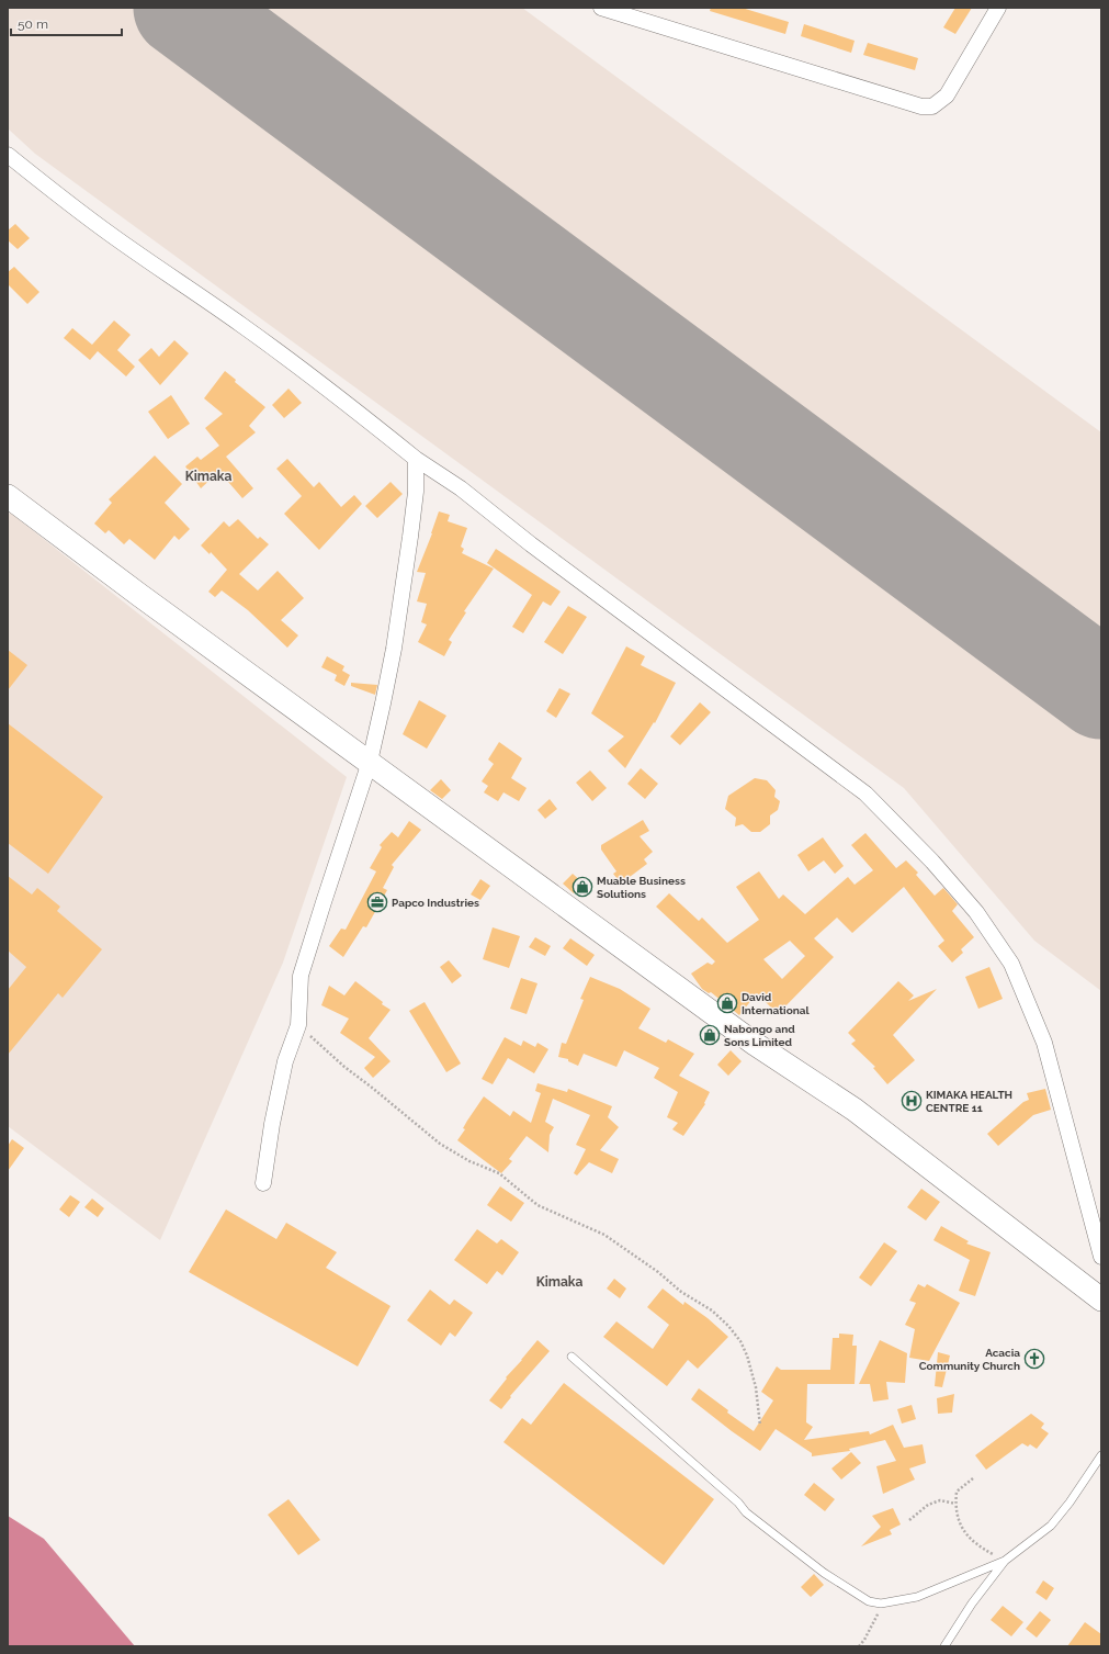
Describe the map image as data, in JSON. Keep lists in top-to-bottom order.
{
  "districts": ["Kimaka", "Kimaka"],
  "places": {
    "shop": ["Muable Business Solutions", "David International", "Nabongo and Sons Limited"],
    "office": ["Papco Industries"],
    "hospital": ["KIMAKA HEALTH CENTRE 11"],
    "church": ["Acacia Community Church"]
  },
  "scale_bar": "50 m"
}
